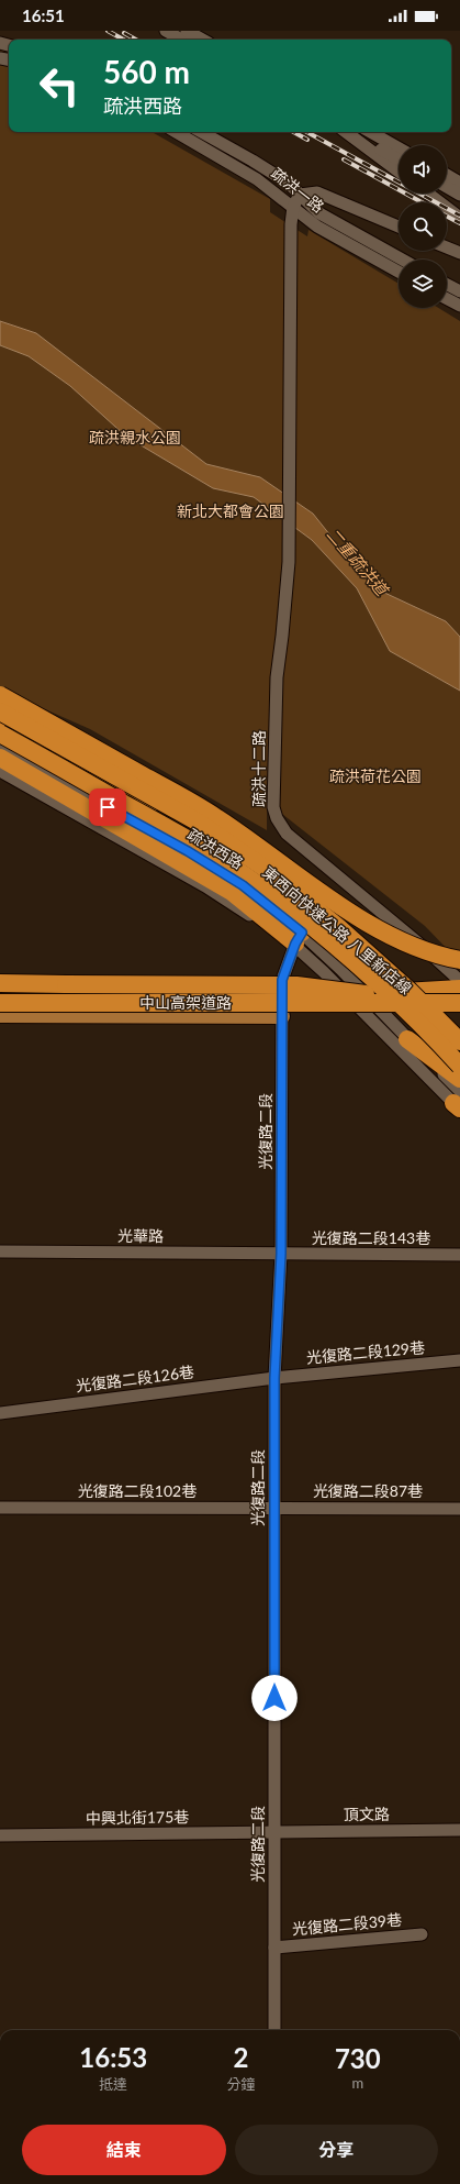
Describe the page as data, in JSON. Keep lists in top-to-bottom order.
{
  "streets": {
    "highway": ["東西向快速公路 八里新店線", "中山高架道路"],
    "street": [
      "疏洪一路",
      "疏洪十二路",
      "疏洪西路",
      "光復路二段",
      "光華路",
      "光復路二段143巷",
      "光復路二段129巷",
      "光復路二段126巷",
      "光復路二段102巷",
      "光復路二段87巷",
      "頂文路",
      "中興北街175巷",
      "光復路二段39巷"
    ]
  },
  "crossings": [
    ["疏洪一路", "疏洪十二路"],
    ["疏洪西路", "光復路二段"],
    ["光復路二段", "光華路"],
    ["光復路二段", "光復路二段143巷"],
    ["光復路二段", "光復路二段129巷"],
    ["光復路二段", "光復路二段126巷"],
    ["光復路二段", "光復路二段102巷"],
    ["光復路二段", "光復路二段87巷"],
    ["光復路二段", "頂文路"],
    ["光復路二段", "中興北街175巷"],
    ["光復路二段", "光復路二段39巷"],
    ["光華路", "光復路二段143巷"],
    ["光復路二段129巷", "光復路二段126巷"],
    ["光復路二段102巷", "光復路二段87巷"],
    ["頂文路", "中興北街175巷"]
  ],
  "water": ["二重疏洪道"],
  "parks": ["疏洪親水公園", "新北大都會公園", "疏洪荷花公園"],
  "page": {
    "status": "16:51",
    "turn": ["560 m", "疏洪西路"],
    "eta": [
      "16:53",
      "抵達",
      "2",
      "分鐘",
      "730",
      "m"
    ],
    "buttons": ["結束", "分享"]
  }
}
